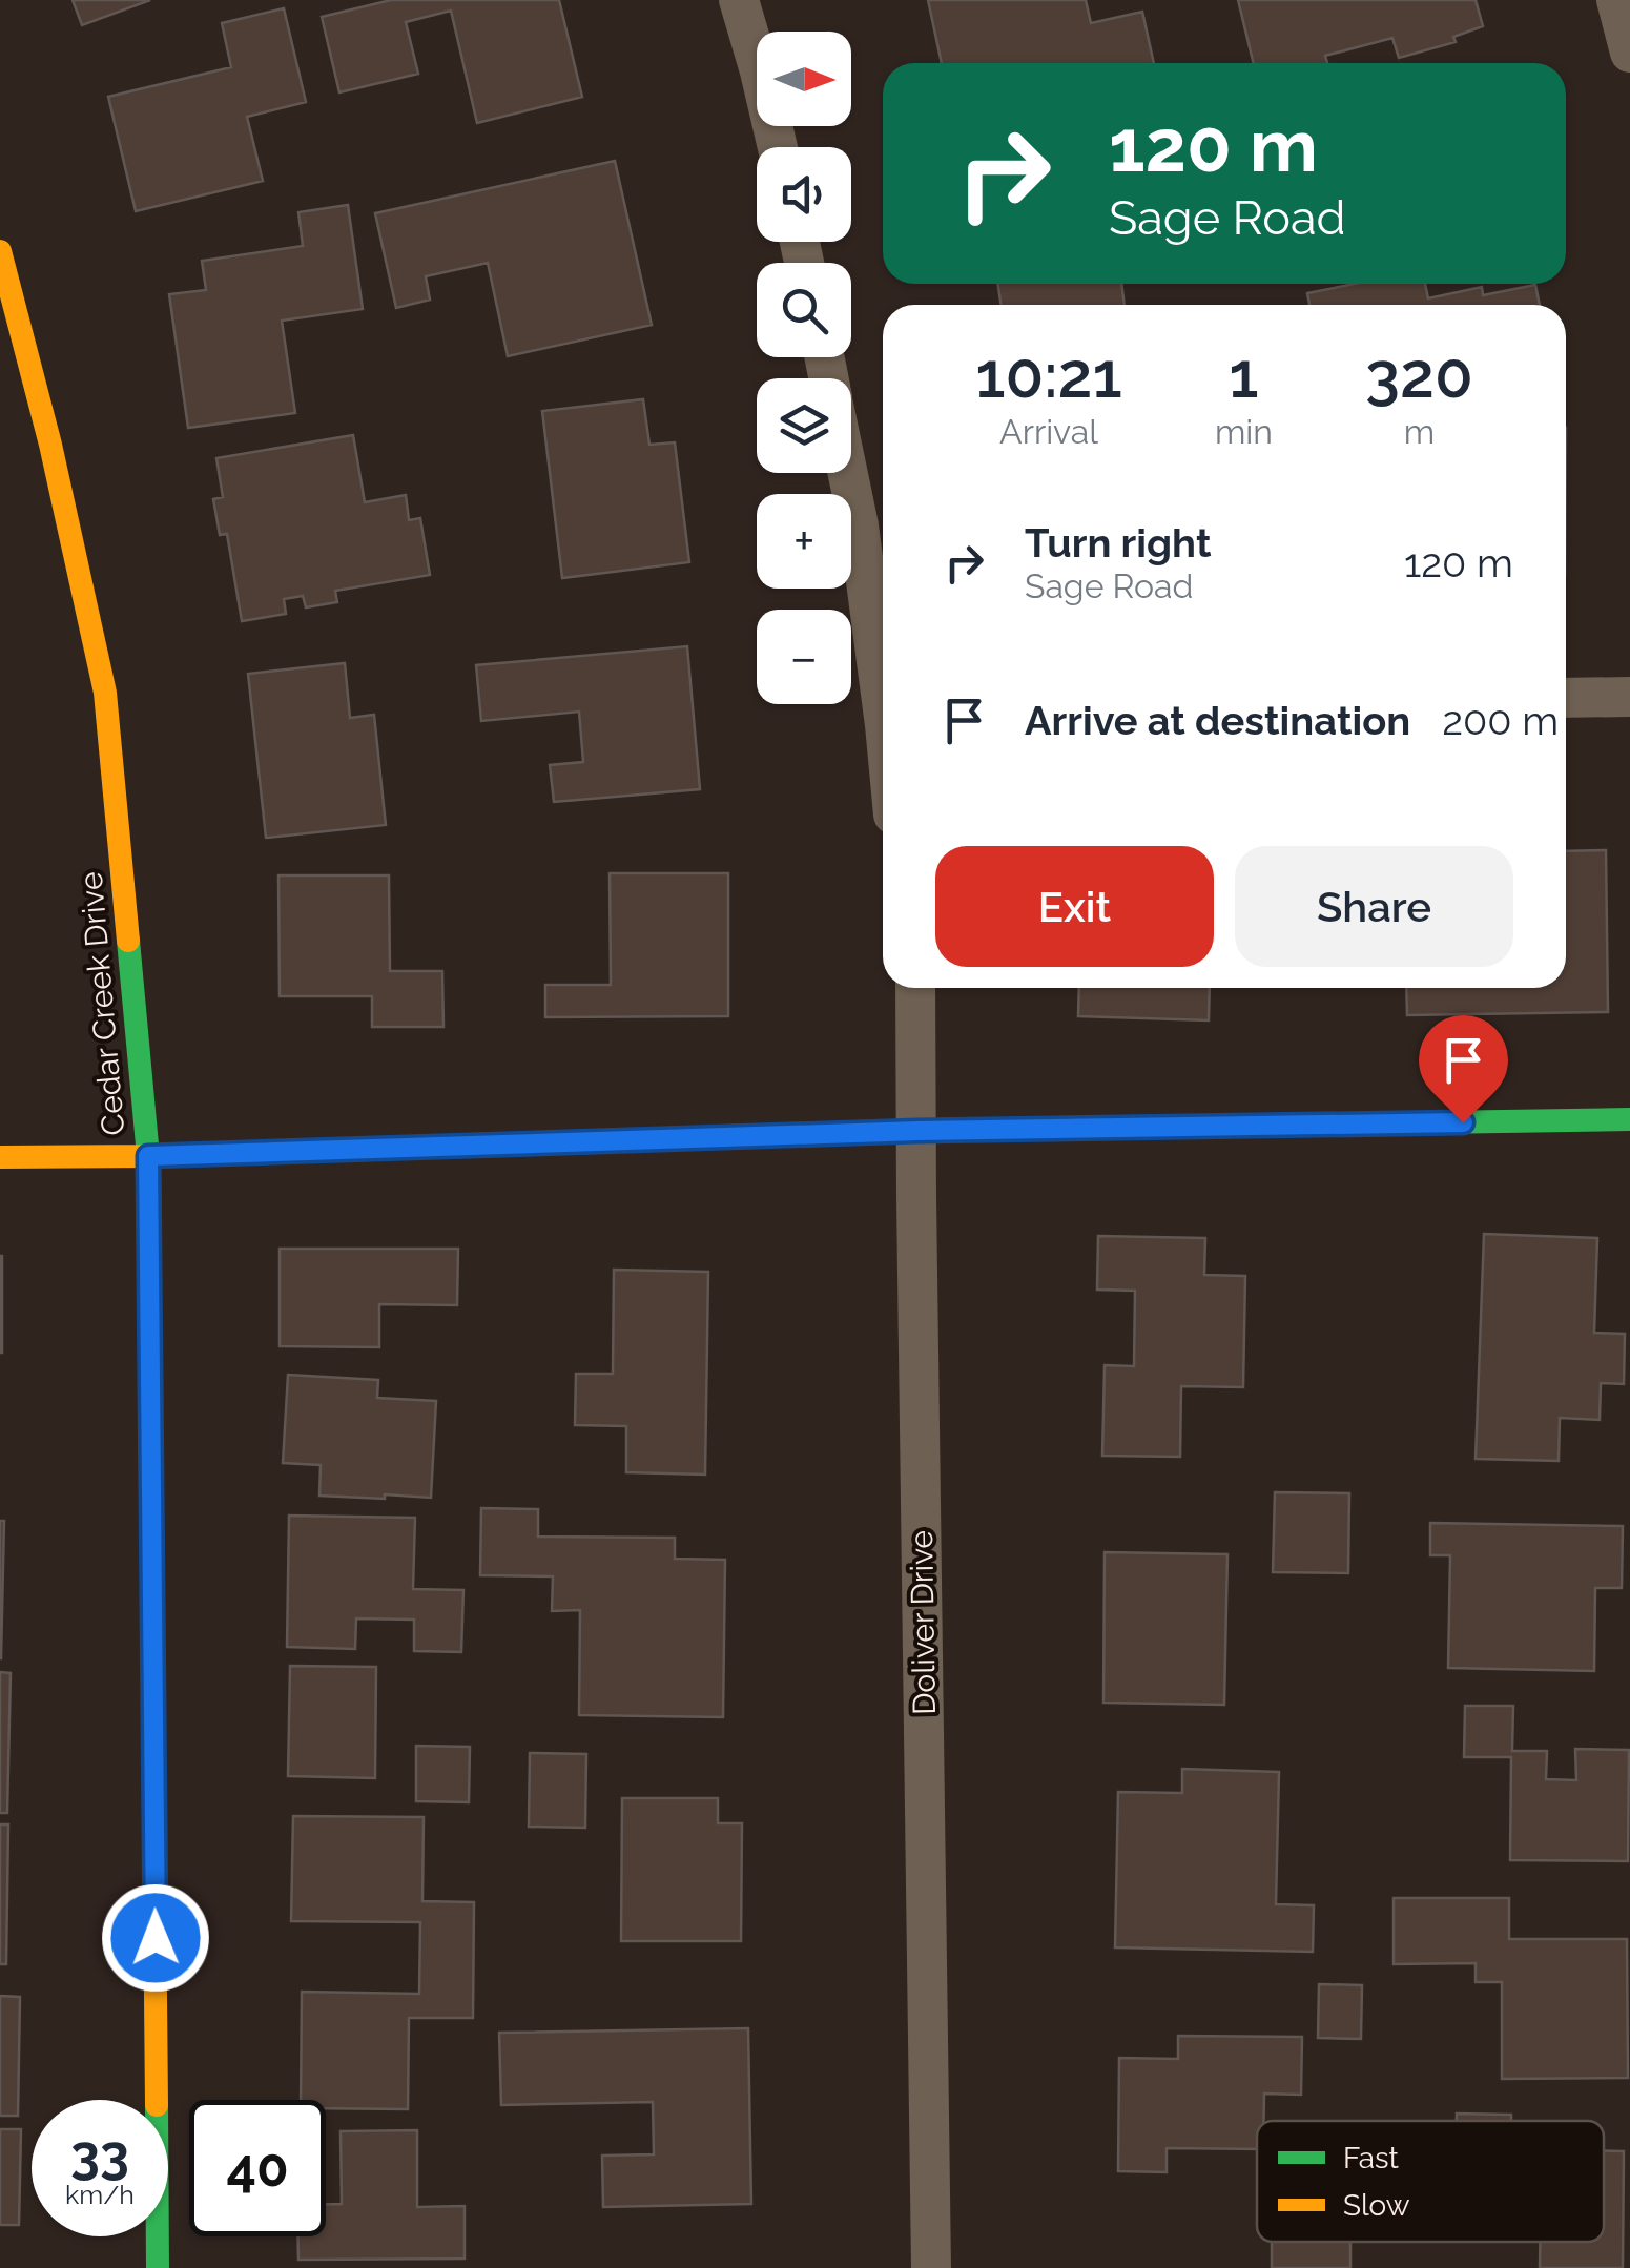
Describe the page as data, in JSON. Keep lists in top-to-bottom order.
{
  "streets": {
    "street": ["Cedar Creek Drive", "Doliver Drive"]
  },
  "legend": ["Fast", "Slow"],
  "north": "right",
  "page": {
    "map_buttons": ["+", "−"],
    "turn": ["120 m", "Sage Road"],
    "eta": [
      "10:21",
      "Arrival",
      "1",
      "min",
      "320",
      "m"
    ],
    "list": [
      {
        "name": "Turn right",
        "note": "Sage Road",
        "value": "120 m"
      },
      {
        "name": "Arrive at destination",
        "value": "200 m"
      }
    ],
    "buttons": ["Exit", "Share"],
    "speed": "33 km/h",
    "limit": "40"
  }
}
